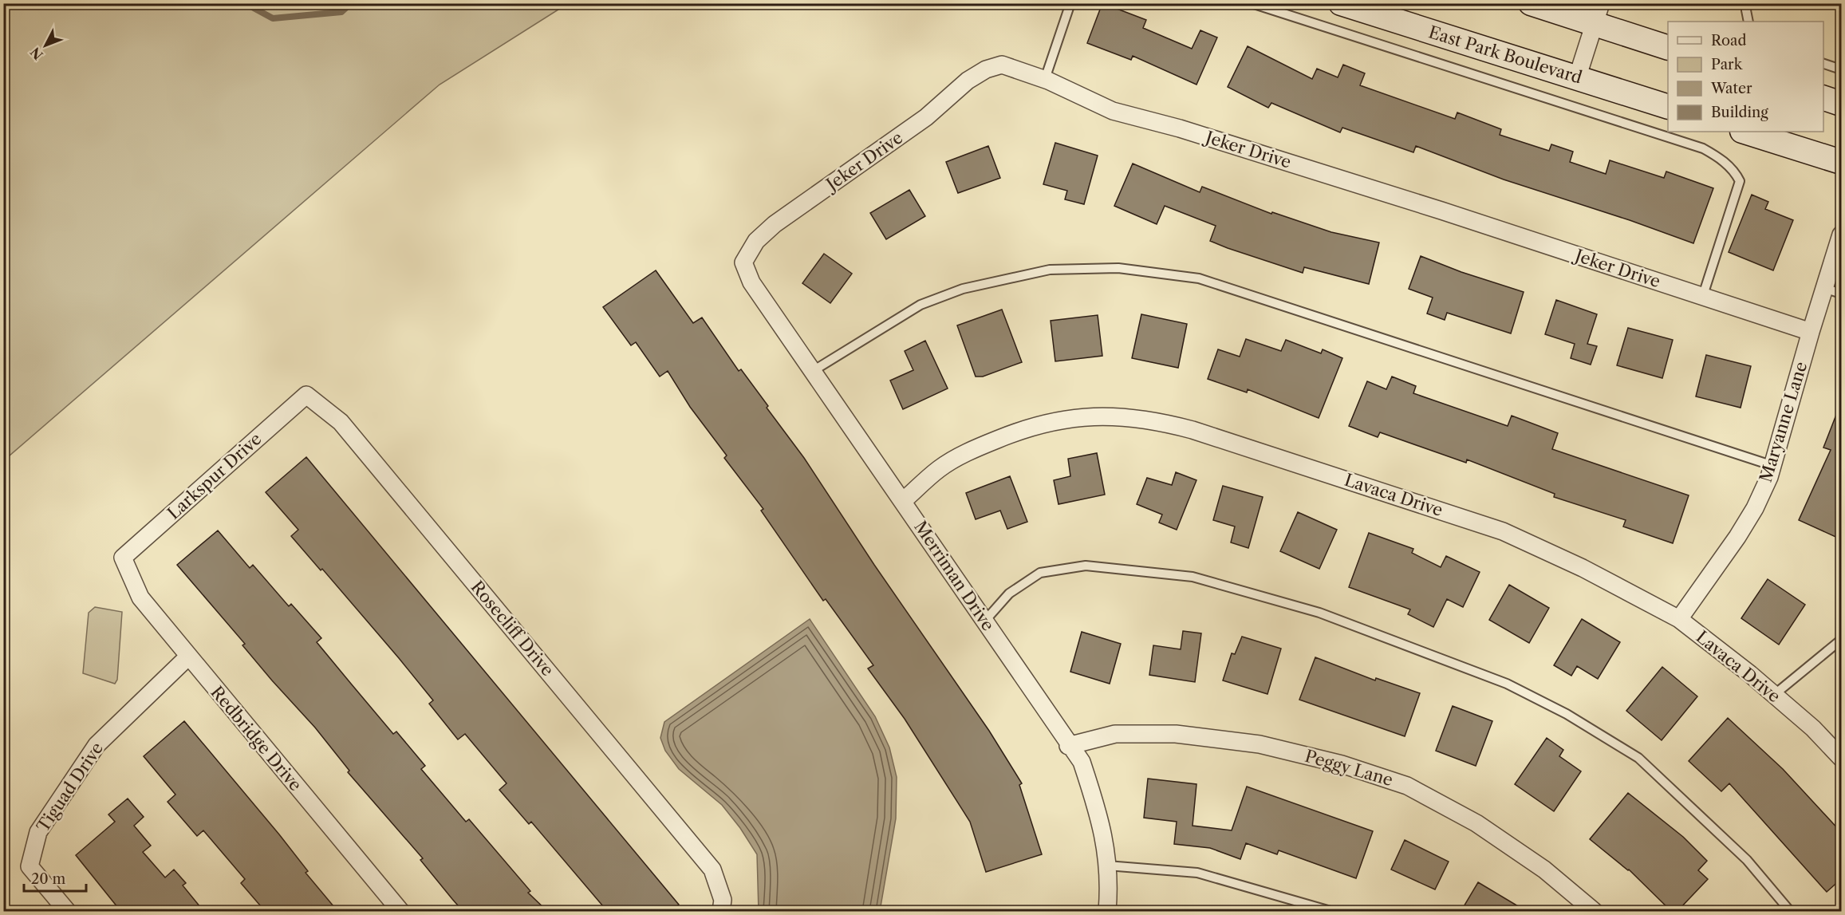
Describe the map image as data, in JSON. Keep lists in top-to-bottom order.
{
  "streets": {
    "main road": ["East Park Boulevard"],
    "street": [
      "Jeker Drive",
      "Maryanne Lane",
      "Larkspur Drive",
      "Lavaca Drive",
      "Merriman Drive",
      "Rosecliff Drive",
      "Redbridge Drive",
      "Peggy Lane",
      "Tiguad Drive"
    ]
  },
  "crossings": [
    ["Jeker Drive", "Maryanne Lane"],
    ["Jeker Drive", "Merriman Drive"],
    ["Maryanne Lane", "Lavaca Drive"],
    ["Larkspur Drive", "Rosecliff Drive"],
    ["Larkspur Drive", "Redbridge Drive"],
    ["Lavaca Drive", "Merriman Drive"],
    ["Merriman Drive", "Peggy Lane"],
    ["Redbridge Drive", "Tiguad Drive"]
  ],
  "legend": [
    "Road",
    "Park",
    "Water",
    "Building"
  ],
  "scale_bar": "20 m",
  "north": "bottom left"
}
